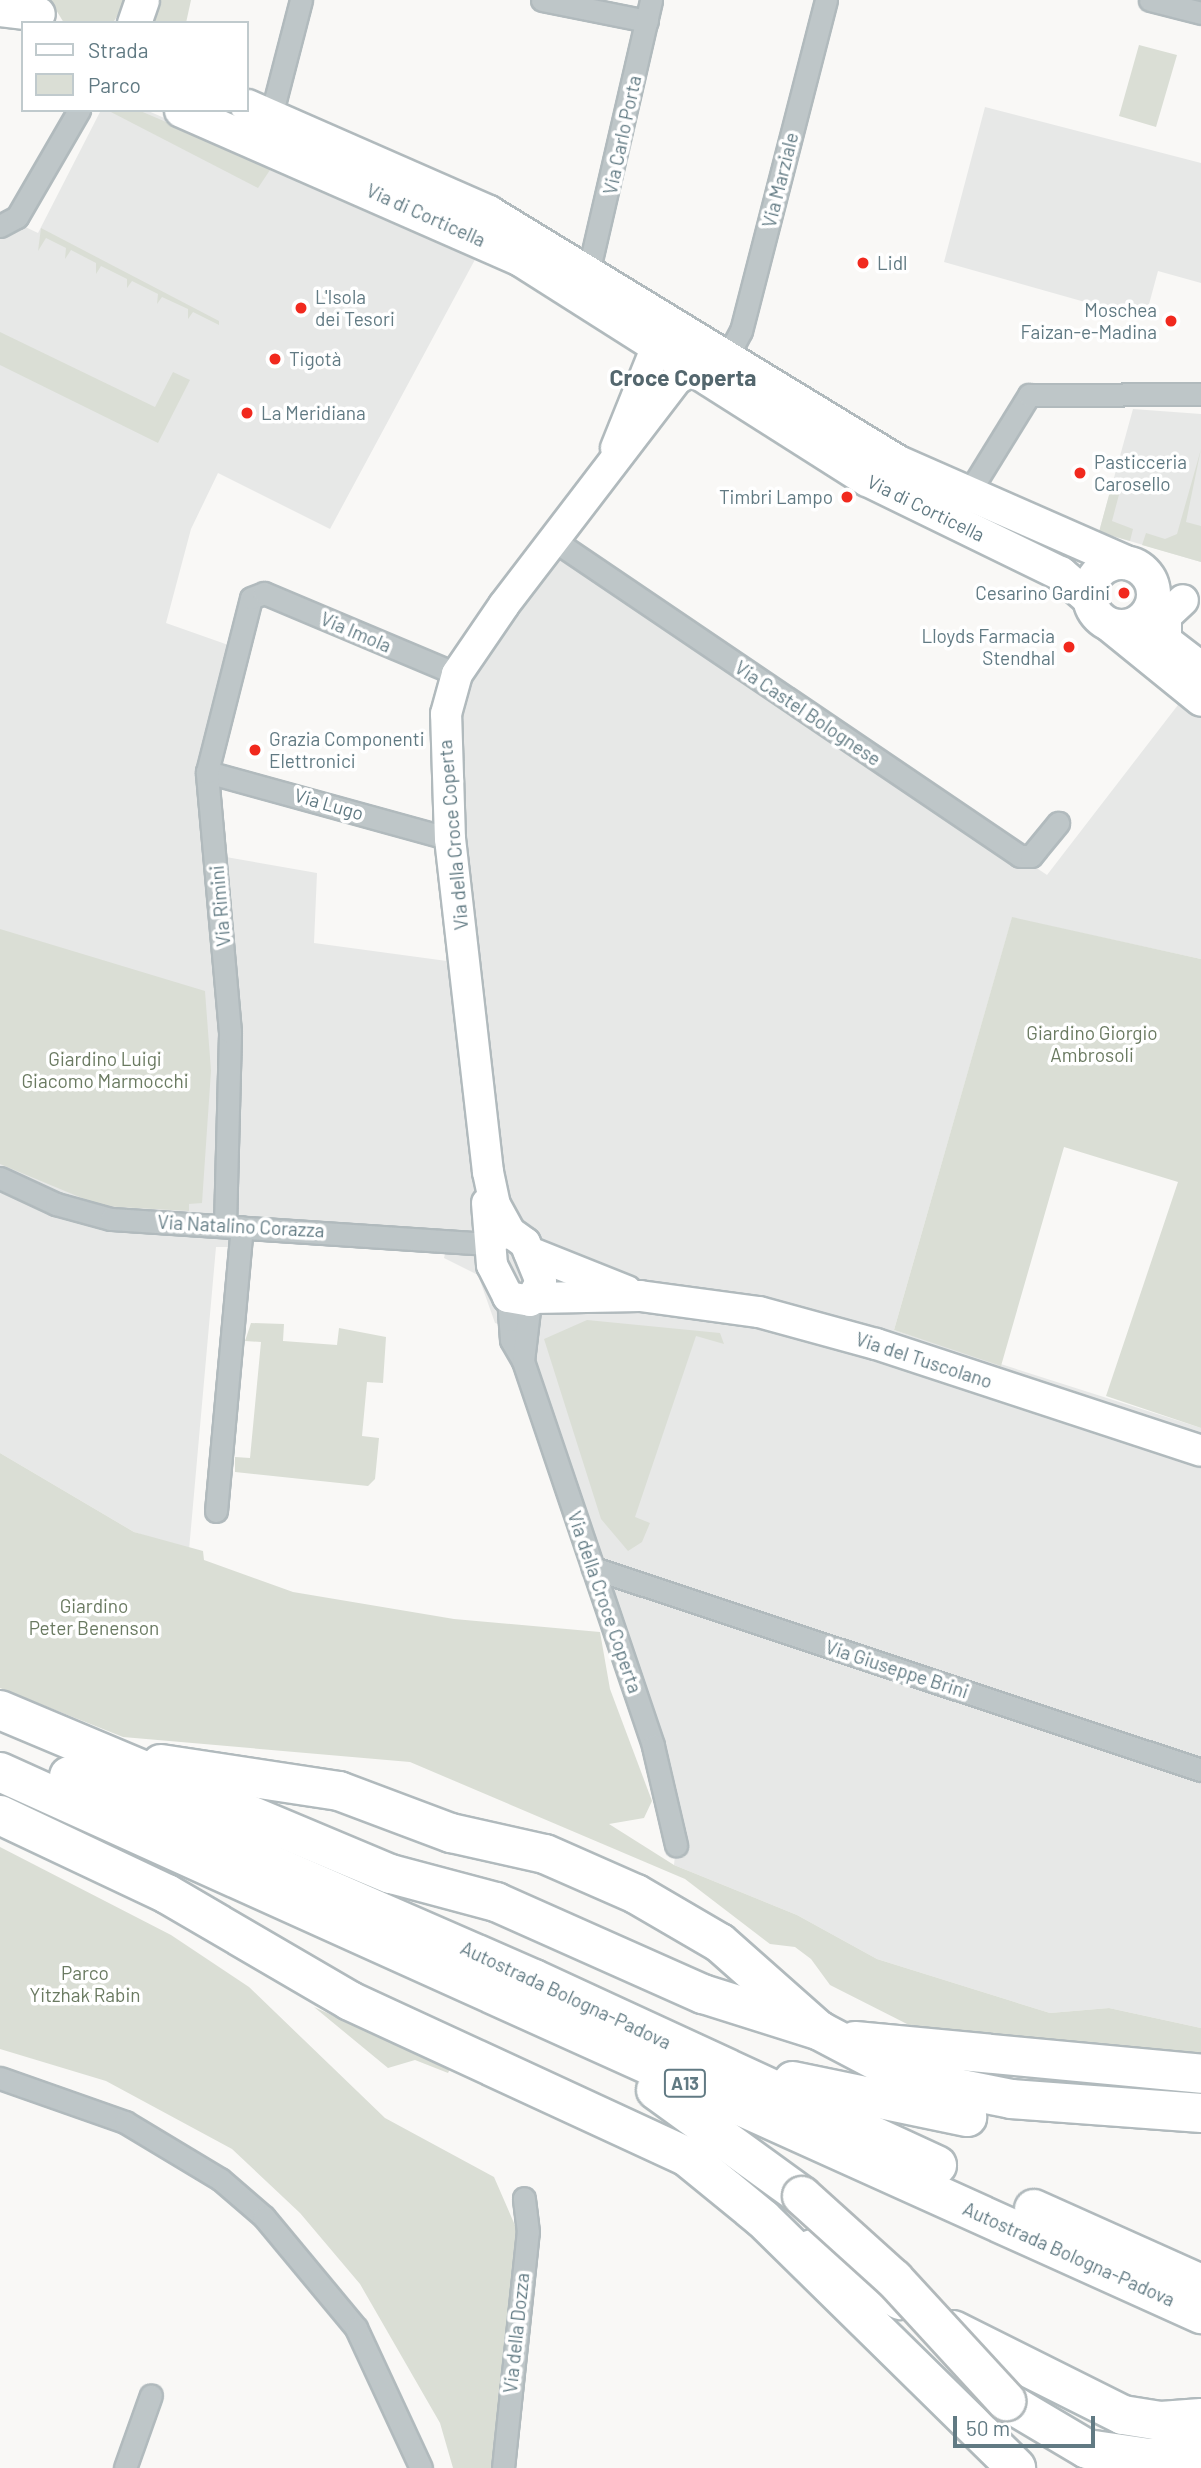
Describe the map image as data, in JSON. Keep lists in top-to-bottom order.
{
  "streets": {
    "highway": ["Autostrada Bologna-Padova", "A13"],
    "main road": ["Via di Corticella"],
    "street": [
      "Via Carlo Porta",
      "Via Marziale",
      "Via Imola",
      "Via Castel Bolognese",
      "Via Lugo",
      "Via della Croce Coperta",
      "Via Rimini",
      "Via Natalino Corazza",
      "Via del Tuscolano",
      "Via Giuseppe Brini",
      "Via della Dozza"
    ]
  },
  "crossings": [
    ["Via Carlo Porta", "Via di Corticella"],
    ["Via Marziale", "Via di Corticella"],
    ["Via di Corticella", "Via della Croce Coperta"],
    ["Via Imola", "Via della Croce Coperta"],
    ["Via Imola", "Via Rimini"],
    ["Via Castel Bolognese", "Via della Croce Coperta"],
    ["Via Lugo", "Via della Croce Coperta"],
    ["Via Lugo", "Via Rimini"],
    ["Via della Croce Coperta", "Via Natalino Corazza"],
    ["Via della Croce Coperta", "Via del Tuscolano"],
    ["Via della Croce Coperta", "Via Giuseppe Brini"],
    ["Via Rimini", "Via Natalino Corazza"],
    ["Via Natalino Corazza", "Via del Tuscolano"]
  ],
  "districts": ["Croce Coperta"],
  "parks": [
    "Giardino Giorgio Ambrosoli",
    "Giardino Luigi Giacomo Marmocchi",
    "Giardino Peter Benenson",
    "Parco Yitzhak Rabin"
  ],
  "places": [
    "Lidl",
    "L'Isola dei Tesori",
    "Moschea Faizan-e-Madina",
    "Tigotà",
    "La Meridiana",
    "Pasticceria Carosello",
    "Timbri Lampo",
    "Cesarino Gardini",
    "Lloyds Farmacia Stendhal",
    "Grazia Componenti Elettronici"
  ],
  "legend": ["Strada", "Parco"],
  "scale_bar": "50 m"
}
